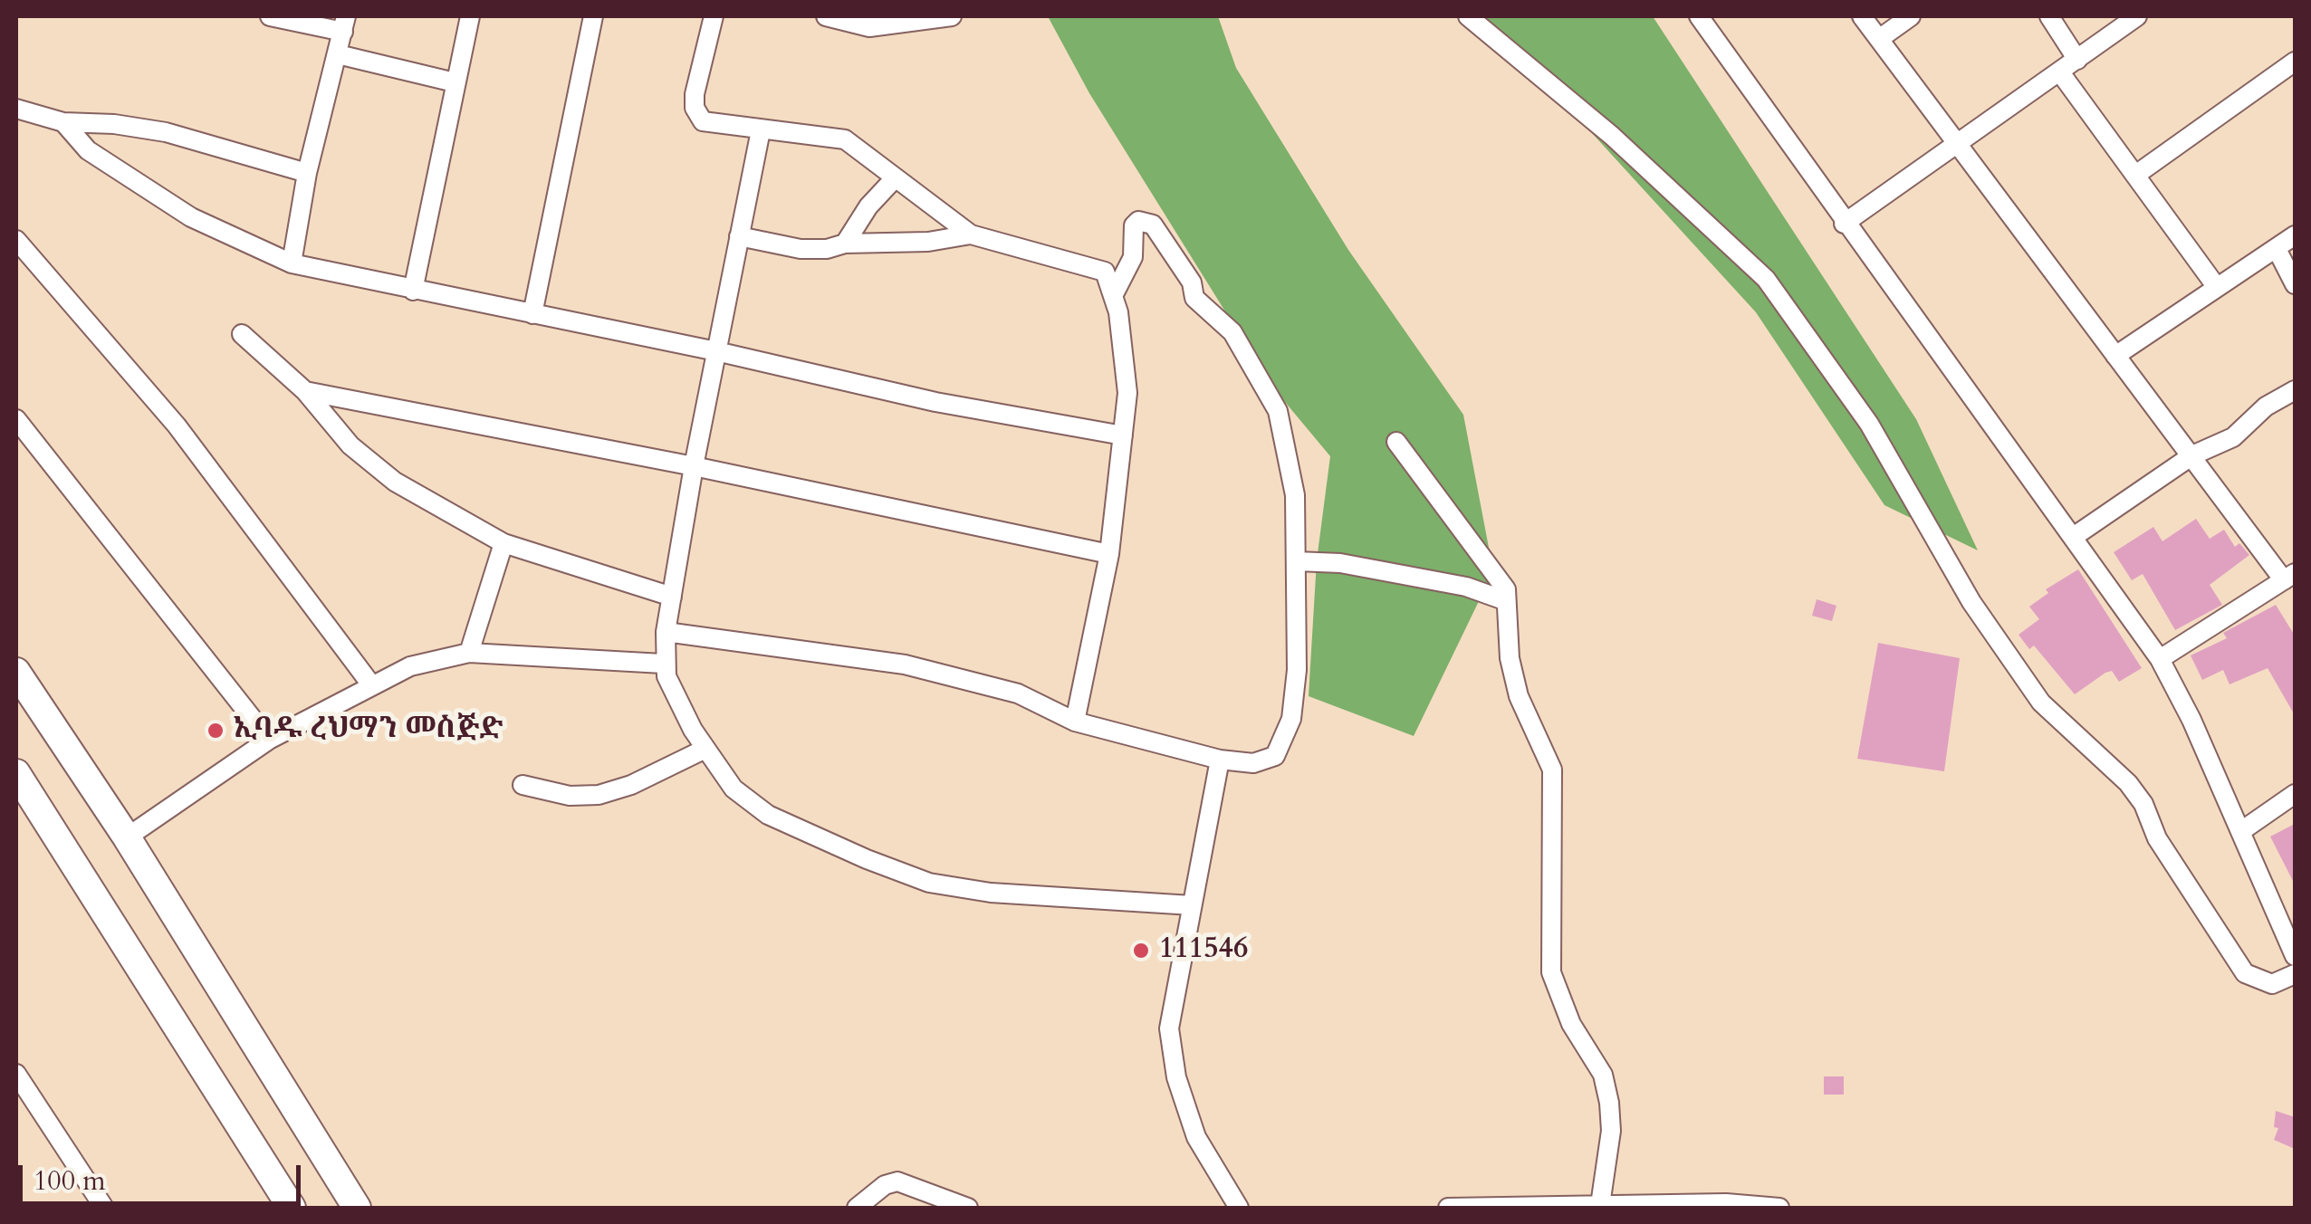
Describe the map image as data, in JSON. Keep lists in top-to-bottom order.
{
  "places": ["ኢባዱ ረህማን መስጅድ", "111546"],
  "scale_bar": "100 m"
}
